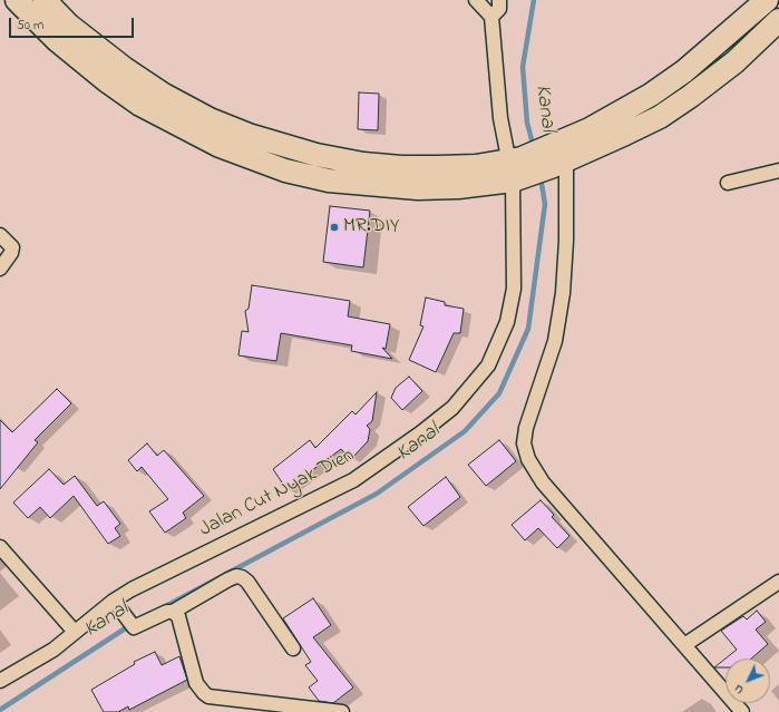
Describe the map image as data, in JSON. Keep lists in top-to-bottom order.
{
  "streets": {
    "street": ["Jalan Cut Nyak Dien"]
  },
  "water": ["Kanal"],
  "places": ["MR.DIY"],
  "scale_bar": "50 m",
  "north": "bottom left"
}
